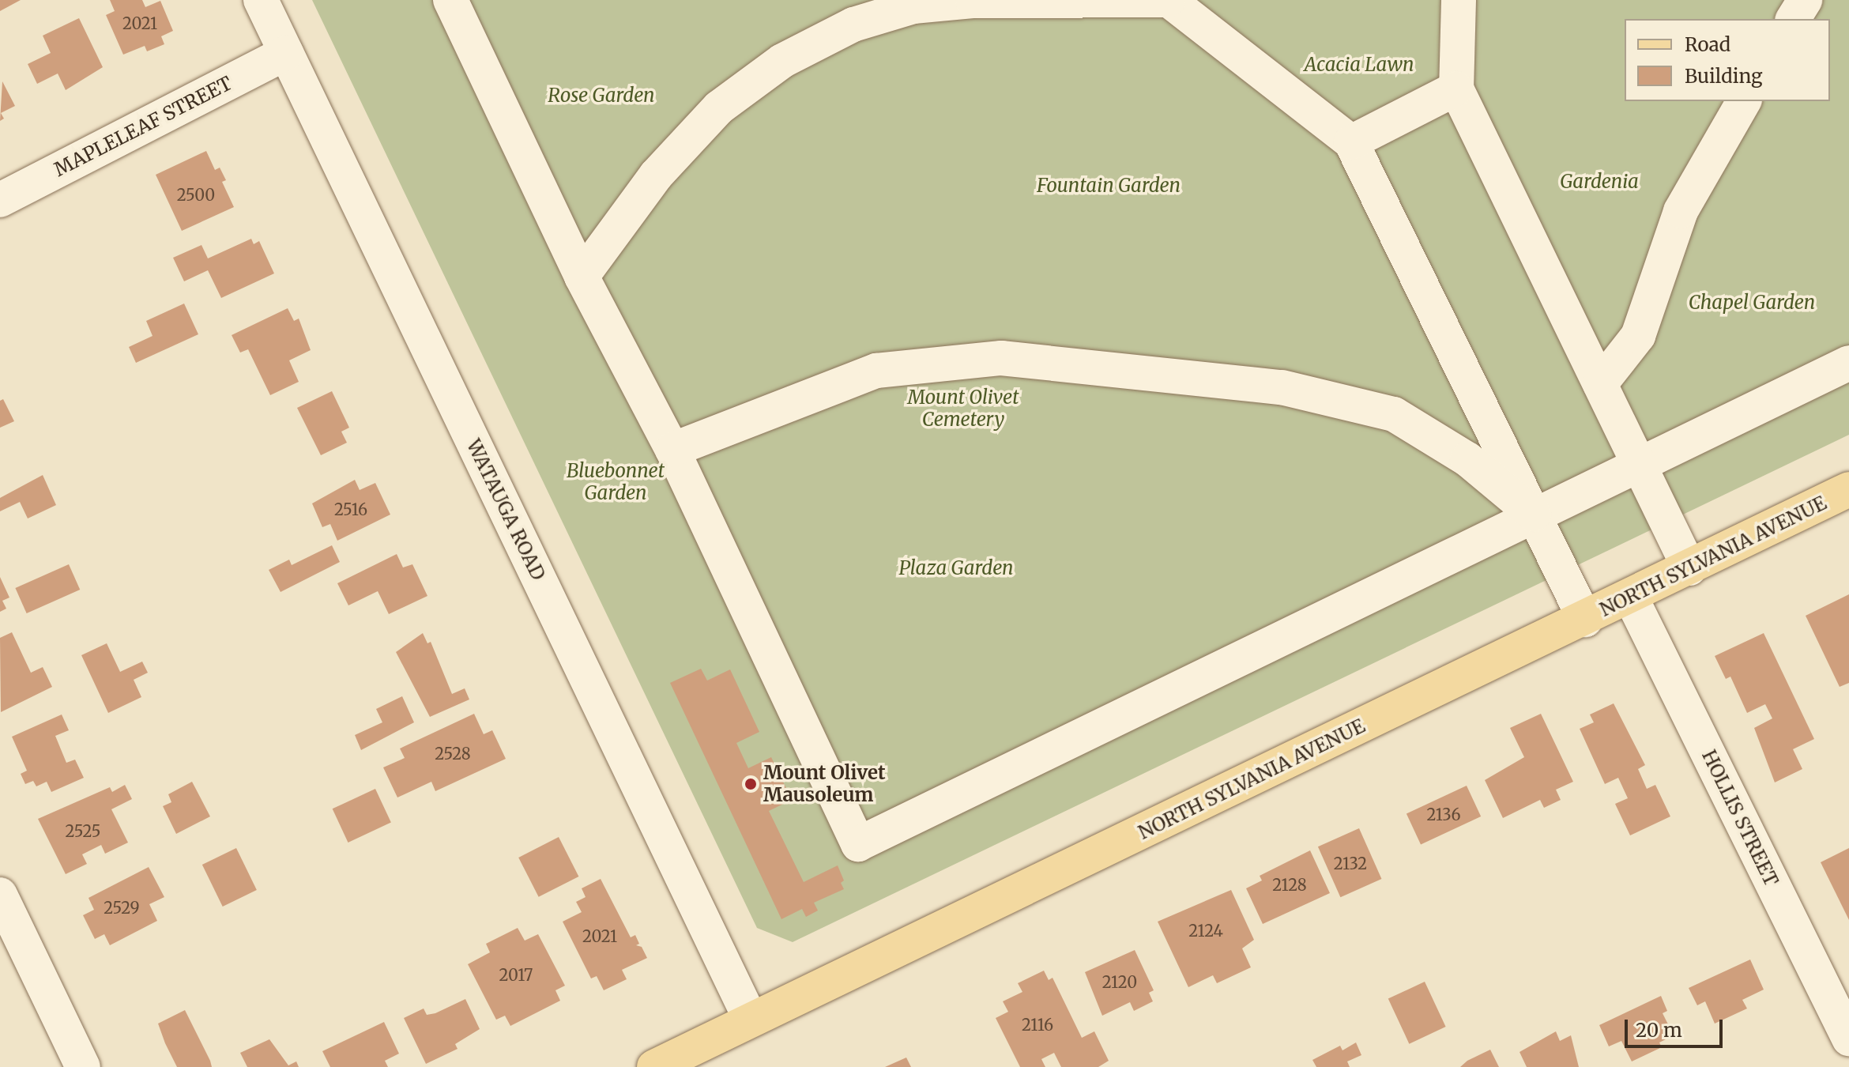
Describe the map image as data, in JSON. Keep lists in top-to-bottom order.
{
  "streets": {
    "main road": ["NORTH SYLVANIA AVENUE"],
    "street": ["MAPLELEAF STREET", "WATAUGA ROAD", "HOLLIS STREET"]
  },
  "crossings": [
    ["MAPLELEAF STREET", "WATAUGA ROAD"],
    ["WATAUGA ROAD", "NORTH SYLVANIA AVENUE"],
    ["NORTH SYLVANIA AVENUE", "HOLLIS STREET"]
  ],
  "parks": [
    "Acacia Lawn",
    "Rose Garden",
    "Gardenia",
    "Fountain Garden",
    "Chapel Garden",
    "Mount Olivet Cemetery",
    "Bluebonnet Garden",
    "Plaza Garden"
  ],
  "places": ["Mount Olivet Mausoleum"],
  "house_numbers": [
    "2021",
    "2500",
    "2516",
    "2528",
    "2136",
    "2525",
    "2132",
    "2128",
    "2529",
    "2124",
    "2021",
    "2017",
    "2120",
    "2116"
  ],
  "legend": ["Road", "Building"],
  "scale_bar": "20 m"
}
